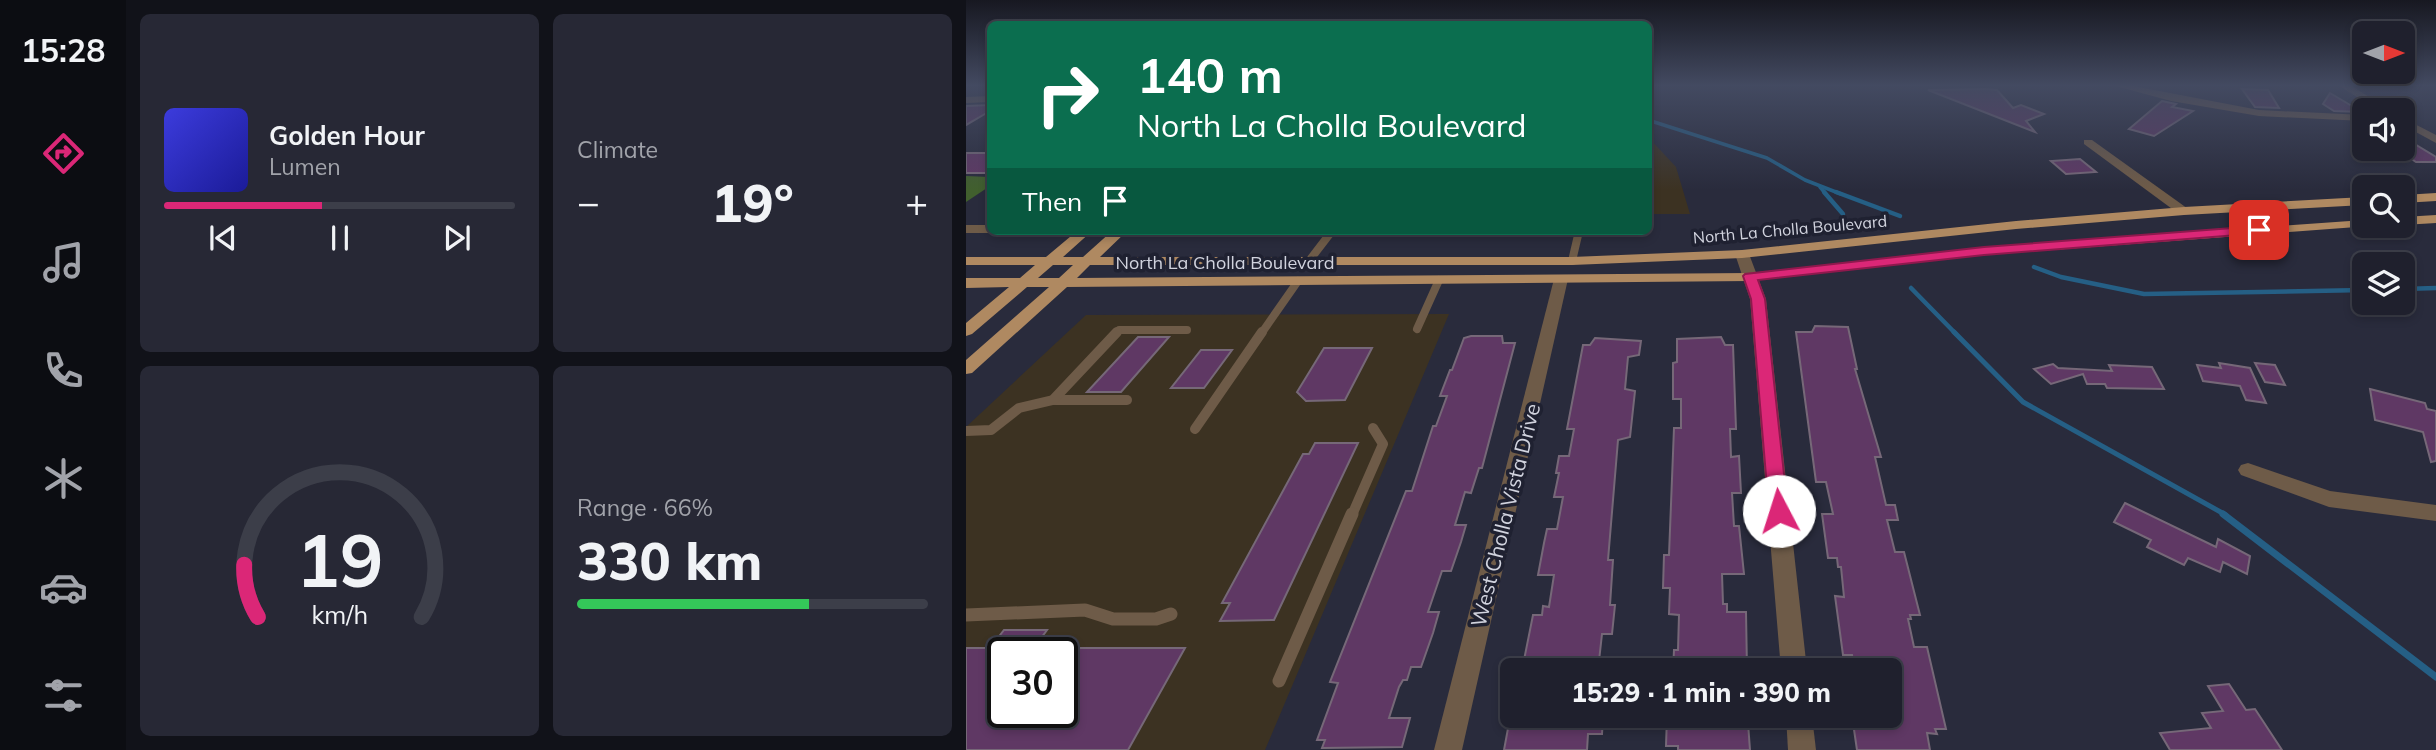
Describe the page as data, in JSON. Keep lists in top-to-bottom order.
{
  "streets": {
    "main road": ["North La Cholla Boulevard"],
    "street": ["West Cholla Vista Drive"]
  },
  "crossings": [
    ["North La Cholla Boulevard", "West Cholla Vista Drive"]
  ],
  "north": "right",
  "page": {
    "tabs": "15:28",
    "tile": [
      "Climate",
      ["Range · 66%", "330 km"]
    ],
    "turn": ["140 m", "North La Cholla Boulevard"],
    "song": ["Golden Hour", "Lumen"],
    "then": "Then",
    "heat": ["−", "19°", "+"],
    "limit": "30",
    "trip": "15:29 · 1 min · 390 m",
    "gauge": ["19", "km/h"]
  }
}
